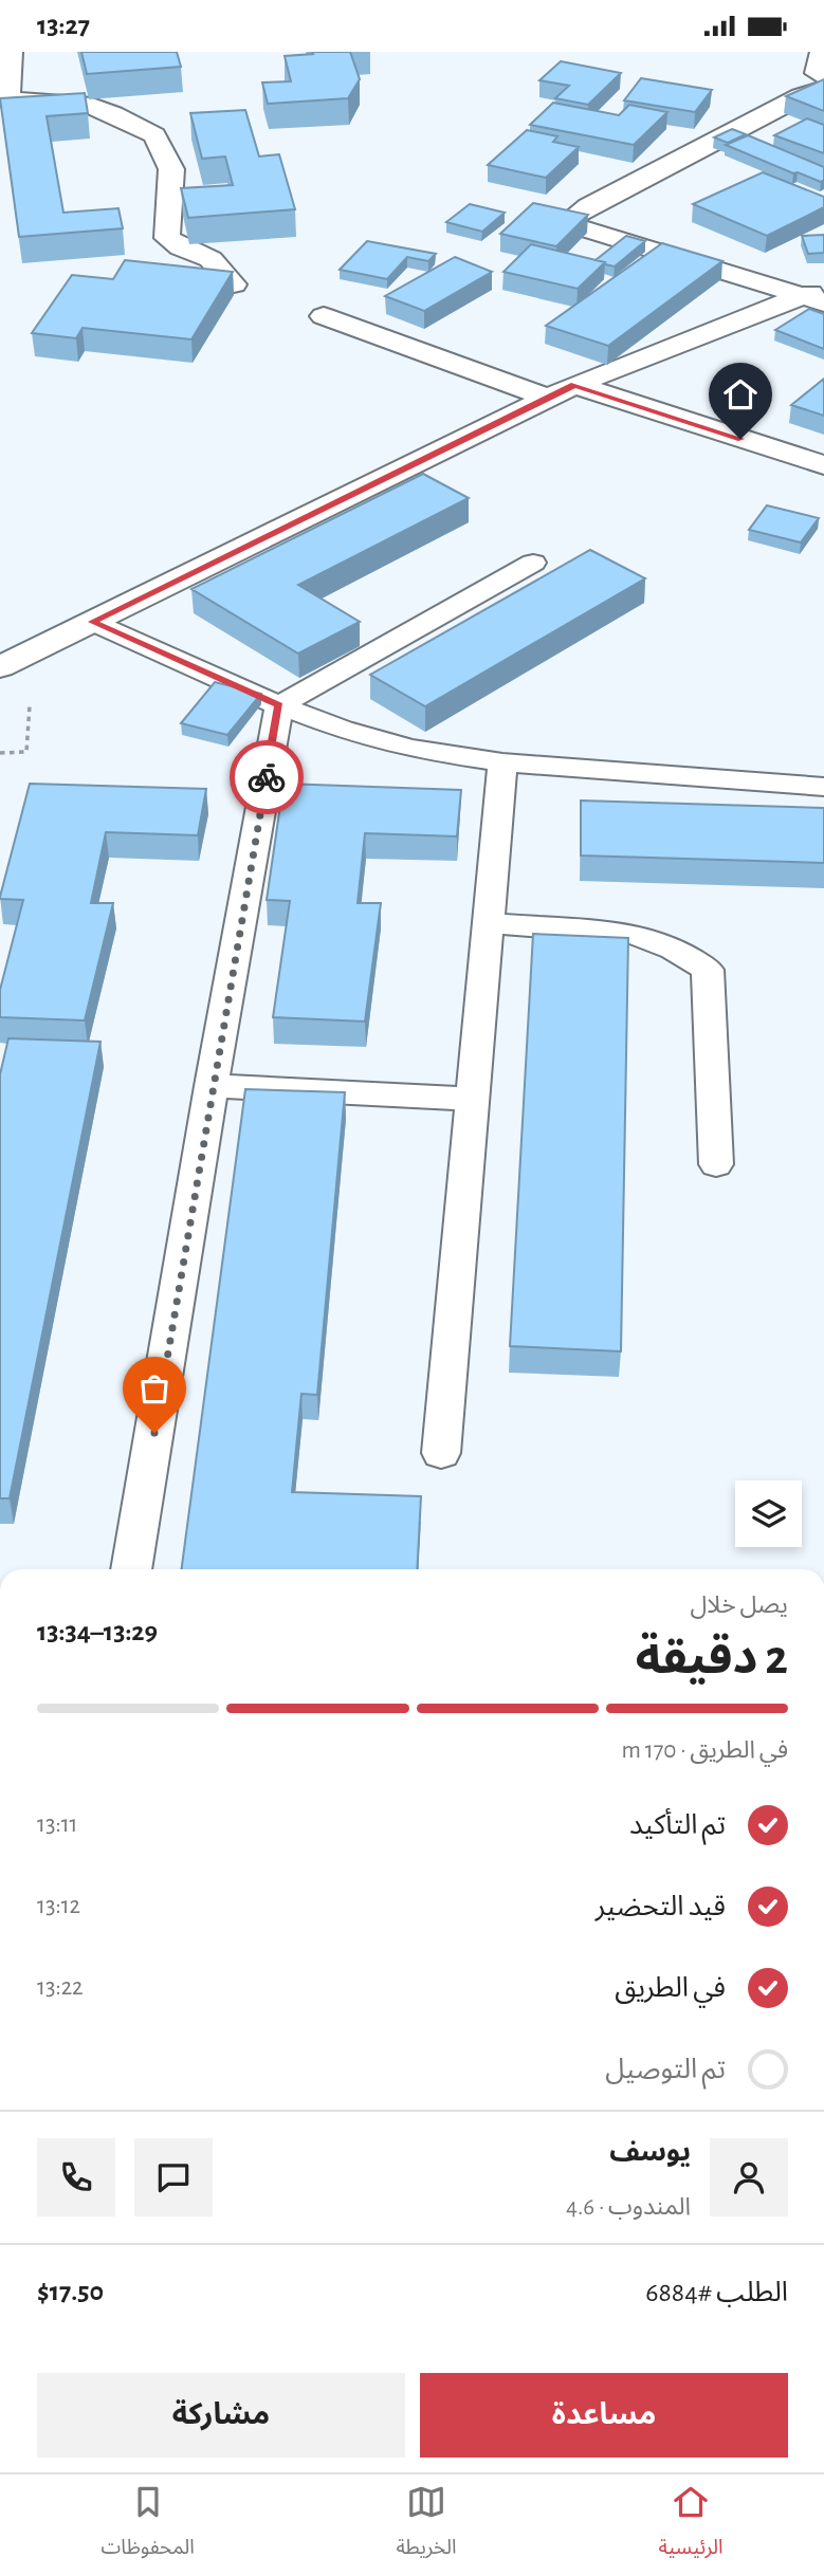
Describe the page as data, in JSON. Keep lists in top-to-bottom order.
{
  "page": {
    "status": "13:27",
    "heading": ["2 دقيقة", "يصل خلال", "13:29–13:34"],
    "panel": [
      "يوسف",
      "المندوب · 4.6",
      "الطلب #6884",
      "$17.50"
    ],
    "bar": "في الطريق · 170 m",
    "list": [
      ["تم التأكيد", "13:11"],
      ["قيد التحضير", "13:12"],
      ["في الطريق", "13:22"],
      "تم التوصيل"
    ],
    "buttons": ["مساعدة", "مشاركة"],
    "tabs": ["الرئيسية", "الخريطة", "المحفوظات"]
  }
}
